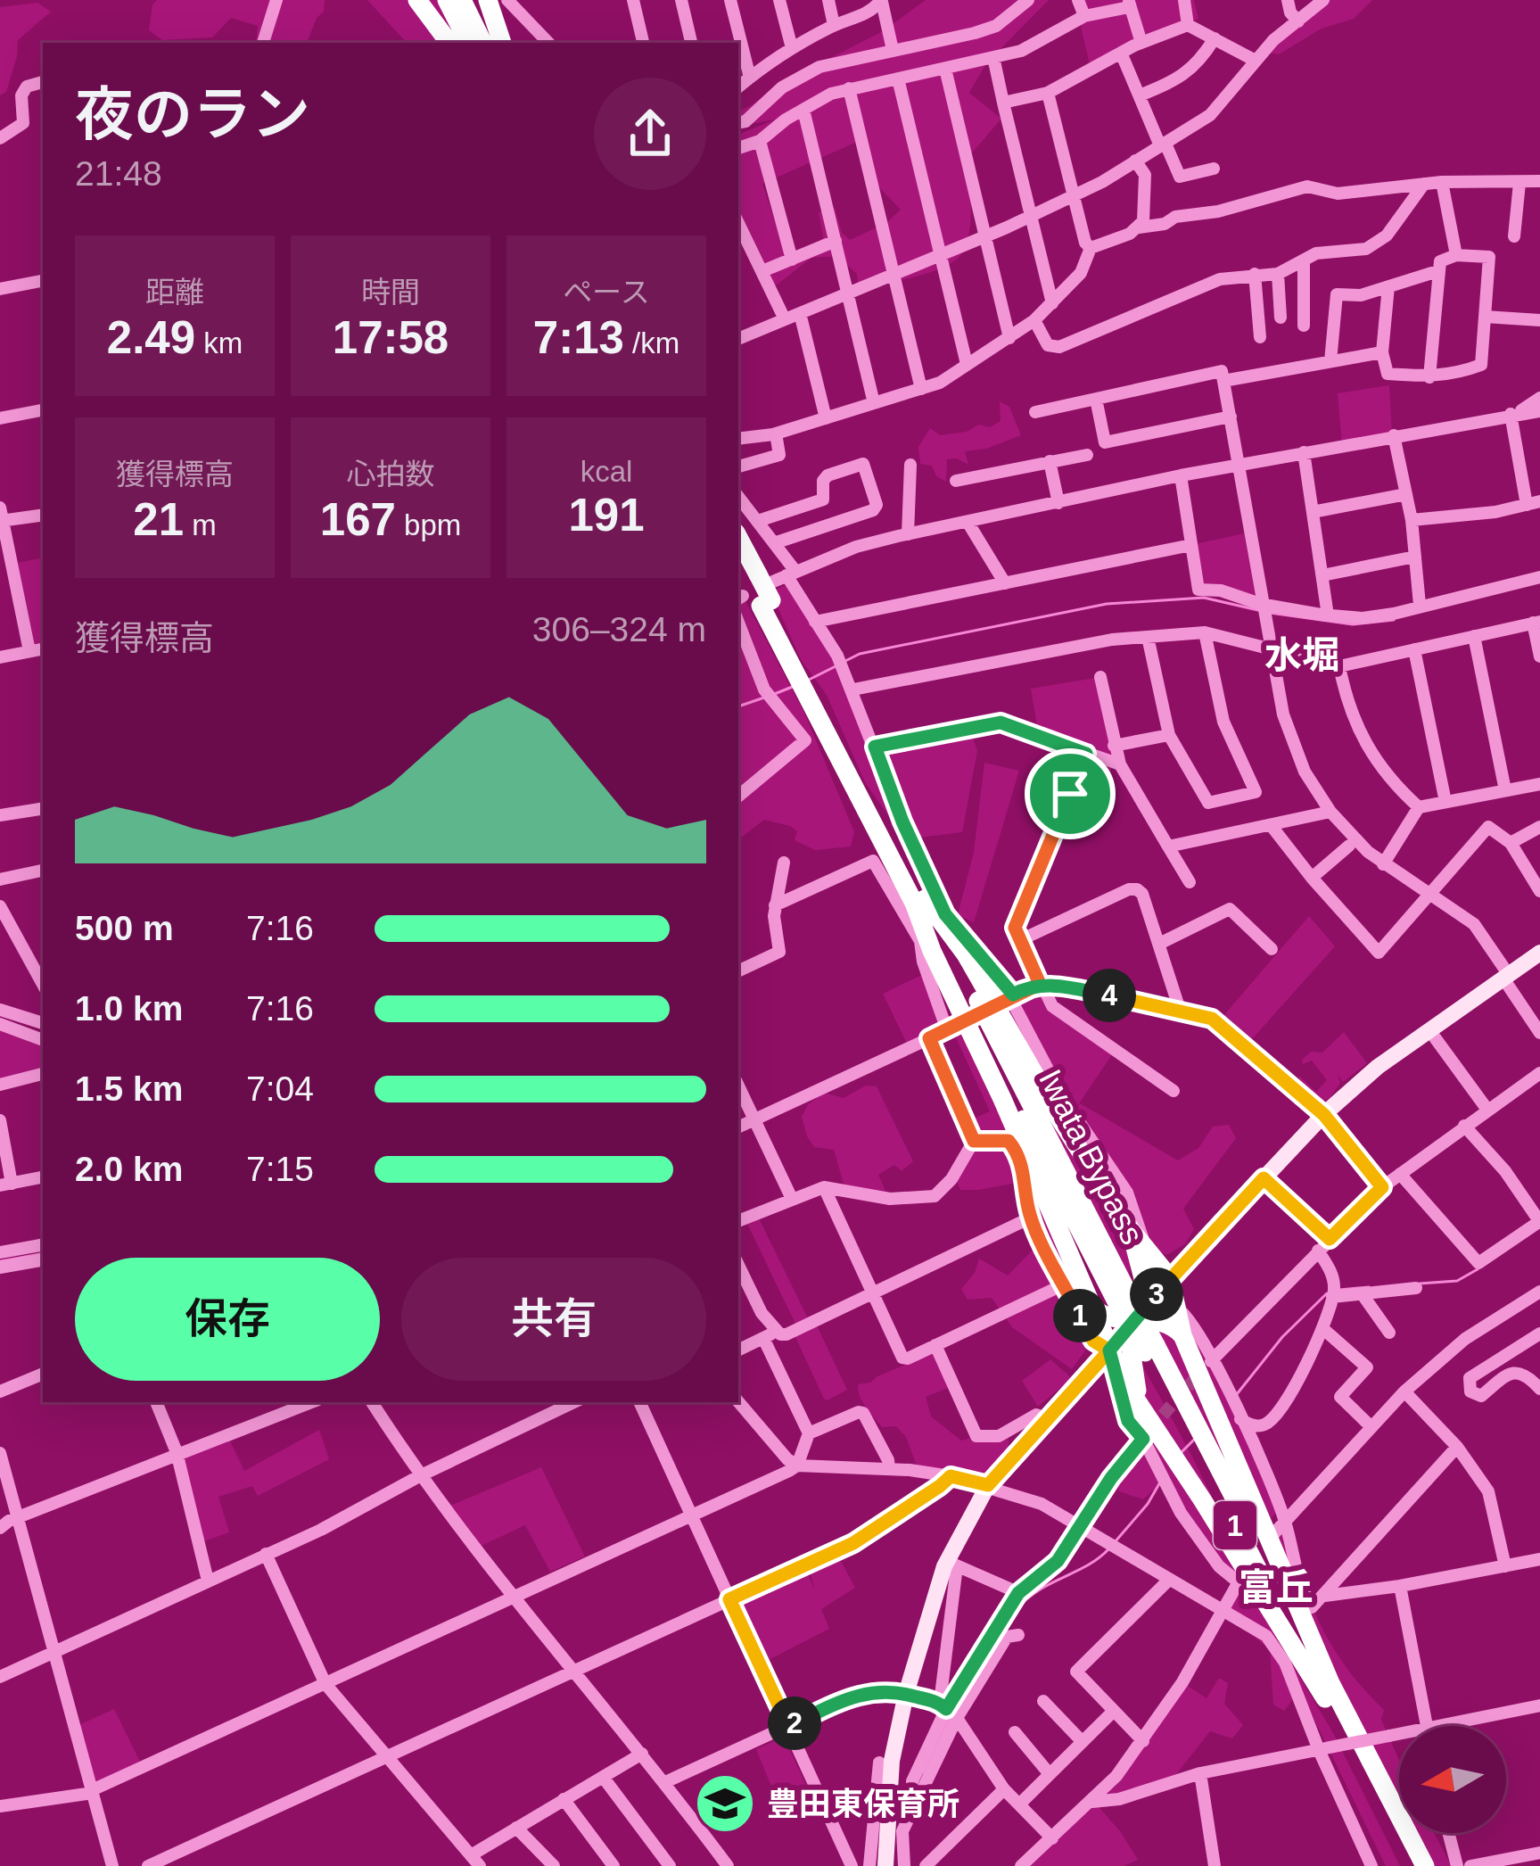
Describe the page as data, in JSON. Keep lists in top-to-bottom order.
{
  "streets": {
    "highway": ["Iwata Bypass", "1"]
  },
  "crossings": [
    ["Iwata Bypass", "1"]
  ],
  "districts": ["水堀", "富丘"],
  "places": {
    "school or university": ["豊田東保育所"]
  },
  "north": "left",
  "page": {
    "heading": ["夜のラン", "21:48"],
    "stats": [
      ["距離", "2.49 km"],
      ["時間", "17:58"],
      ["ペース", "7:13 /km"],
      ["獲得標高", "21 m"],
      ["心拍数", "167 bpm"],
      ["kcal", "191"]
    ],
    "chart": ["獲得標高", "306–324 m"],
    "list": [
      {
        "name": "500 m",
        "note": "7:16"
      },
      {
        "name": "1.0 km",
        "note": "7:16"
      },
      {
        "name": "1.5 km",
        "note": "7:04"
      },
      {
        "name": "2.0 km",
        "note": "7:15"
      }
    ],
    "pins": [
      "4",
      "3",
      "1",
      "2"
    ],
    "buttons": ["保存", "共有"]
  }
}
